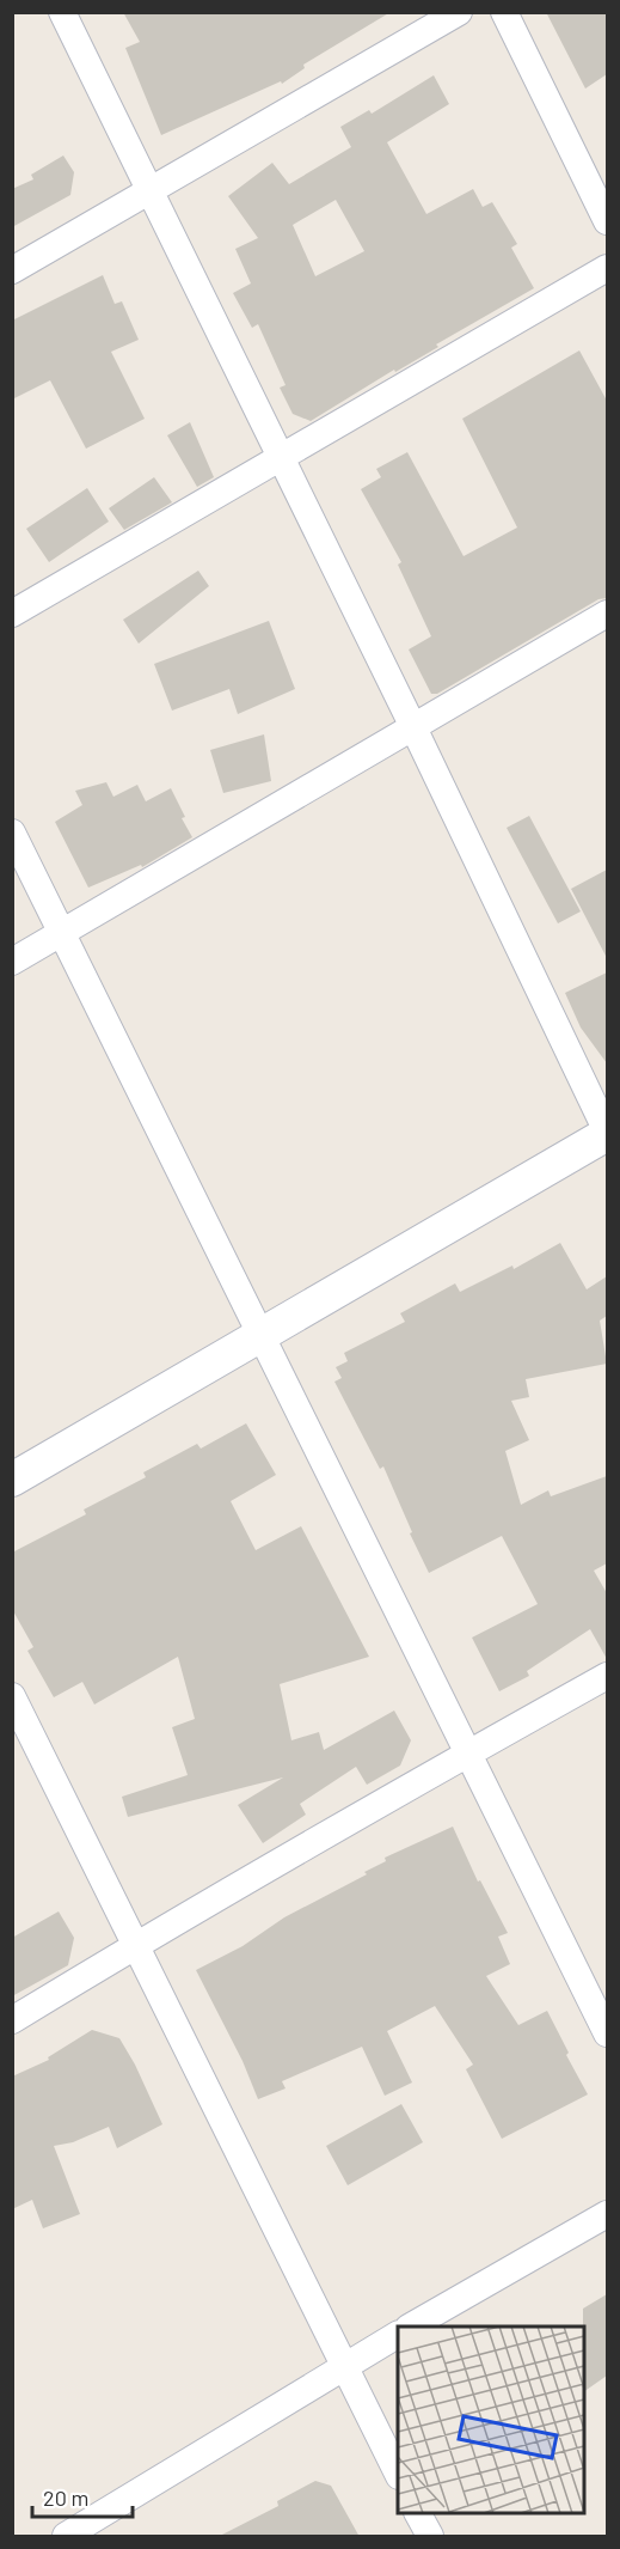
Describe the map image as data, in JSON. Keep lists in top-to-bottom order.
{
  "scale_bar": "20 m"
}
